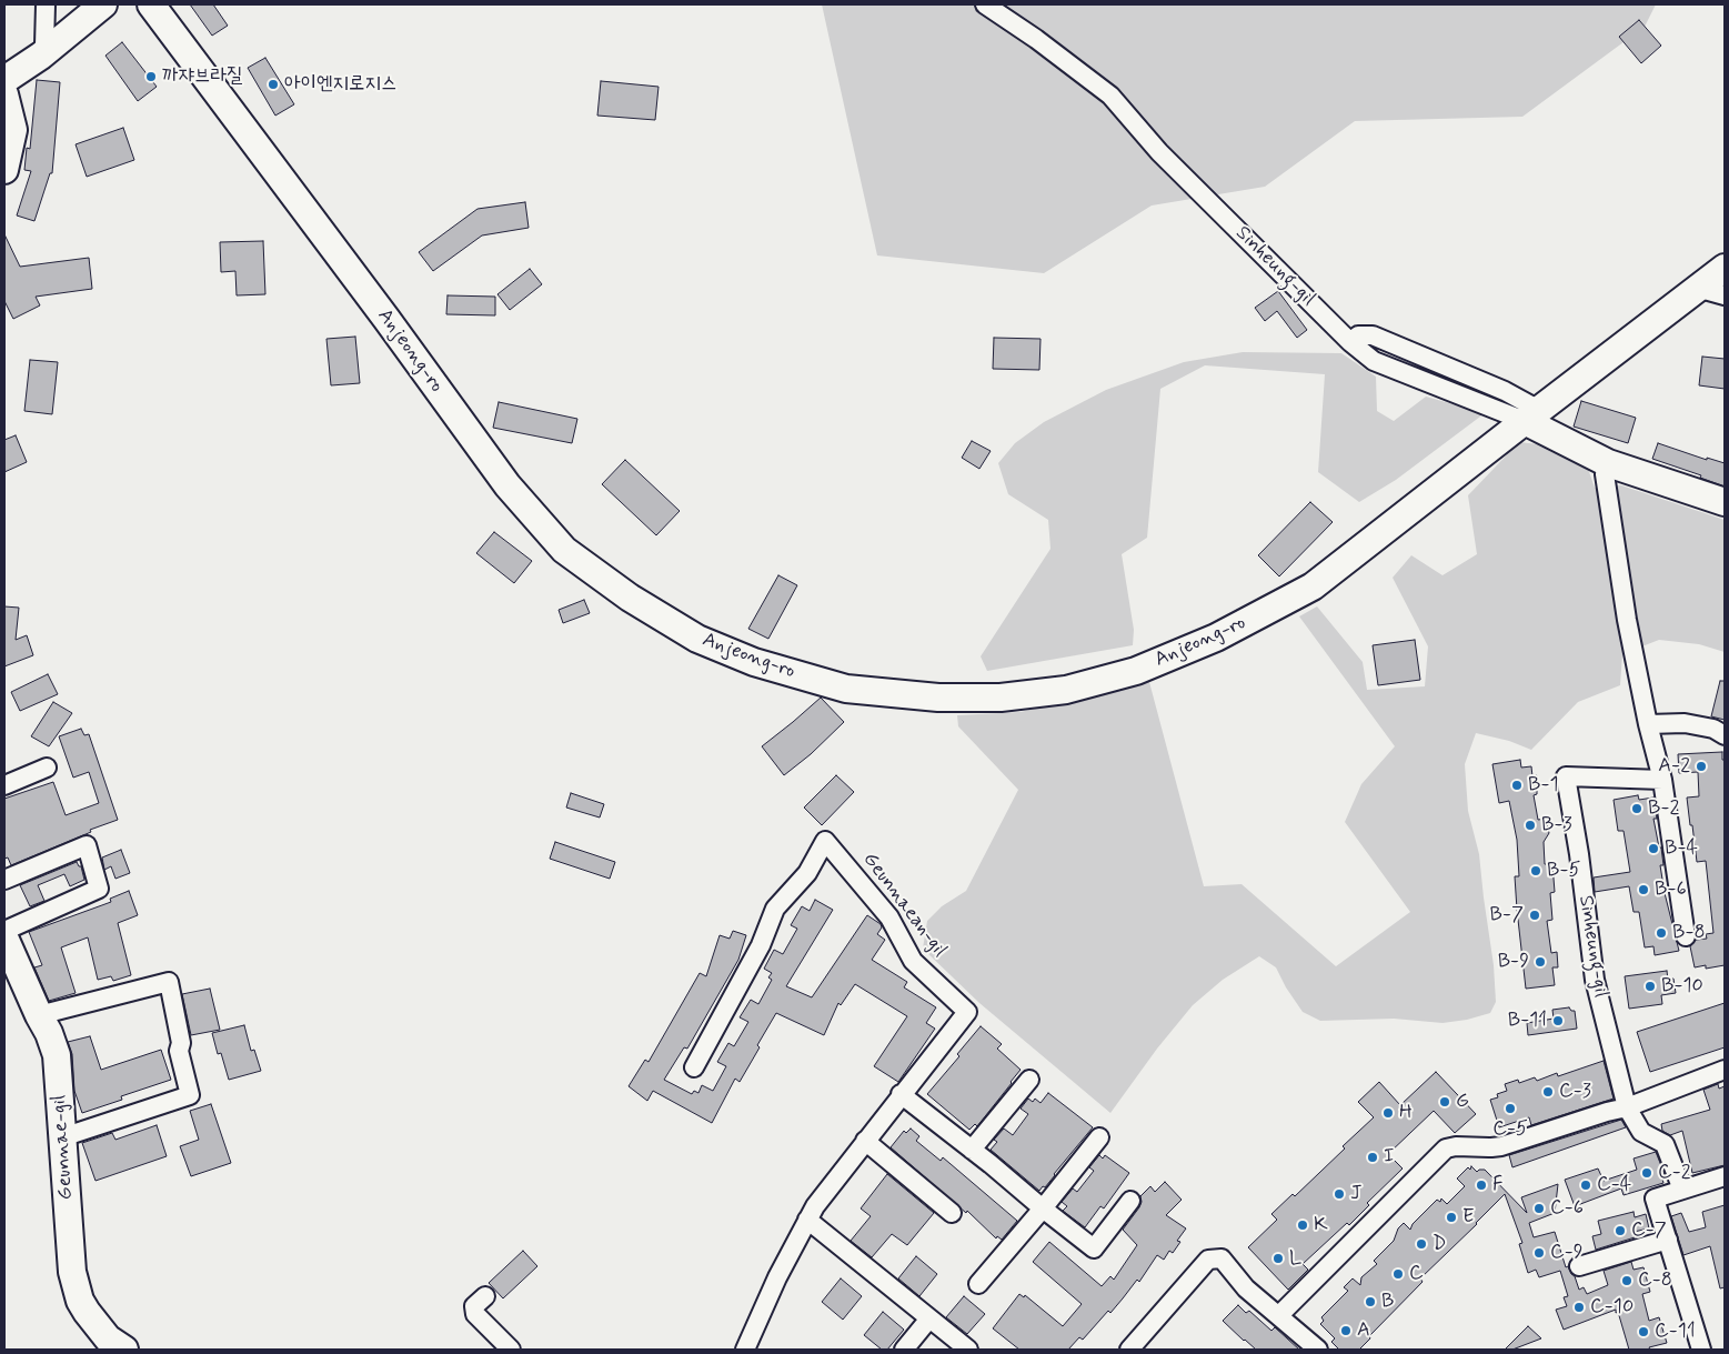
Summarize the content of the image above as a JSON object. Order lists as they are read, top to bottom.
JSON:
{
  "streets": {
    "street": [
      "Sinheung-gil",
      "Anjeong-ro",
      "Geunnaean-gil",
      "Geunnae-gil"
    ]
  },
  "crossings": [
    ["Sinheung-gil", "Anjeong-ro"]
  ],
  "places": [
    "까쟈브라질",
    "아이엔지로지스",
    "A-2",
    "B-1",
    "B-2",
    "B-3",
    "B-4",
    "B-5",
    "B-6",
    "B-7",
    "B-8",
    "B-9",
    "B-10",
    "B-11",
    "C-3",
    "G",
    "C-5",
    "H",
    "I",
    "C-2",
    "F",
    "C-4",
    "J",
    "C-6",
    "E",
    "K",
    "C-7",
    "D",
    "C-9",
    "L",
    "C",
    "C-8",
    "B",
    "C-10",
    "A",
    "C-11"
  ]
}
